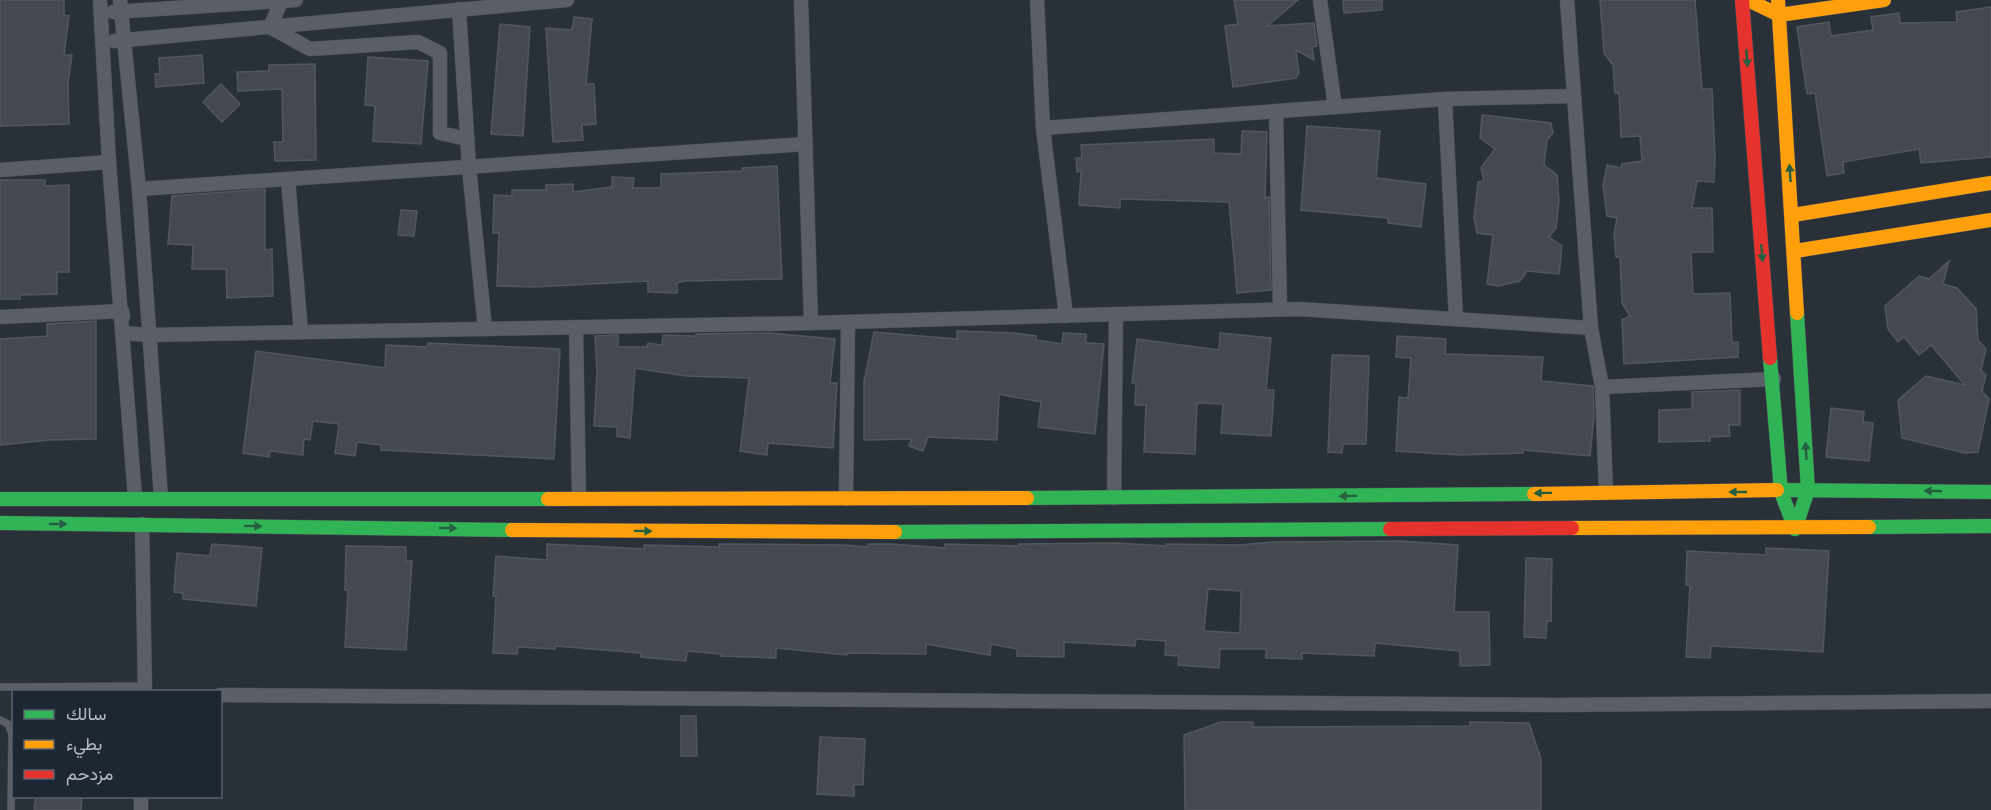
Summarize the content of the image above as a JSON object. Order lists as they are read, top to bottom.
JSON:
{
  "legend": ["سالك", "بطيء", "مزدحم"]
}
